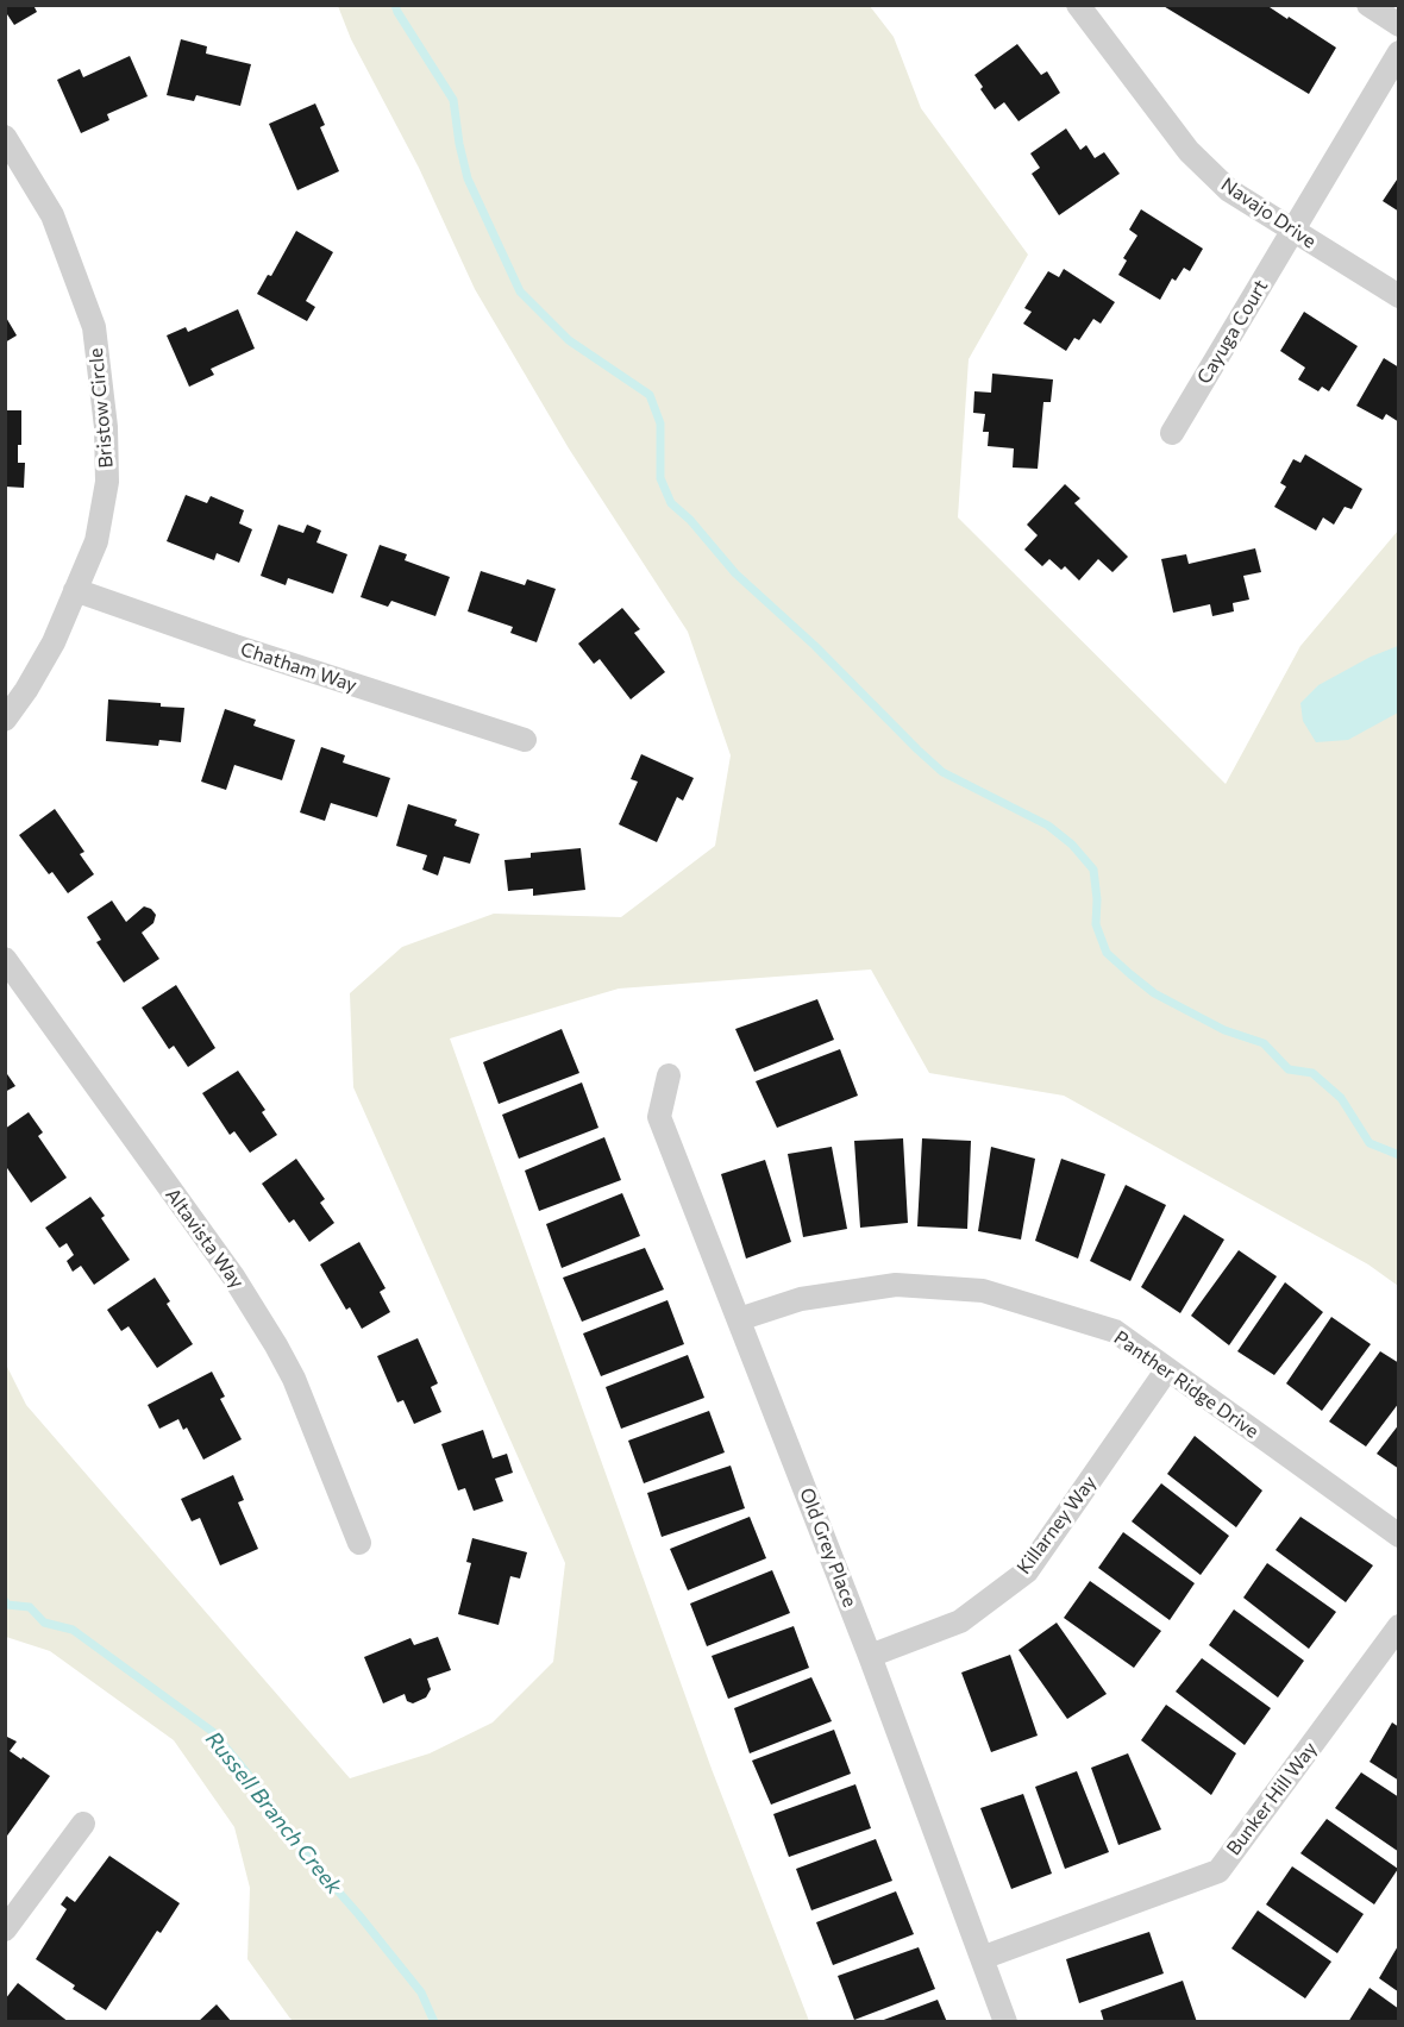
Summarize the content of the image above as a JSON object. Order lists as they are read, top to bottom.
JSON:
{
  "streets": {
    "street": [
      "Navajo Drive",
      "Cayuga Court",
      "Bristow Circle",
      "Chatham Way",
      "Altavista Way",
      "Panther Ridge Drive",
      "Killarney Way",
      "Old Grey Place",
      "Bunker Hill Way"
    ]
  },
  "crossings": [
    ["Navajo Drive", "Cayuga Court"],
    ["Bristow Circle", "Chatham Way"],
    ["Panther Ridge Drive", "Killarney Way"],
    ["Panther Ridge Drive", "Old Grey Place"],
    ["Killarney Way", "Old Grey Place"],
    ["Old Grey Place", "Bunker Hill Way"]
  ],
  "water": ["Russell Branch Creek"]
}
